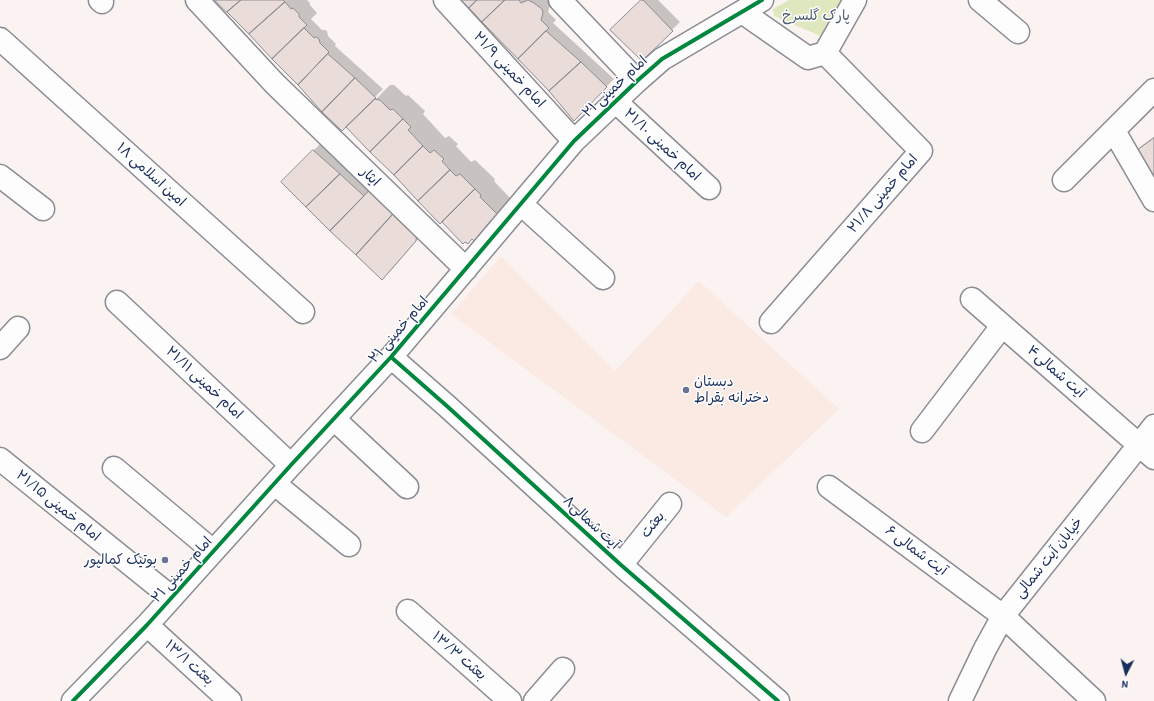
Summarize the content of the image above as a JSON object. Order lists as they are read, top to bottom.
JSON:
{
  "streets": {
    "street": [
      "امام خمینی ۲۱/۹",
      "امام خمینی ۲۱",
      "امام خمینی ۲۱/۱۰",
      "امین اسلامی ۱۸",
      "ایثار",
      "امام خمینی ۲۱/۸",
      "آیت شمالی۴",
      "امام خمینی ۲۱/۱۱",
      "امام خمینی ۲۱/۱۵",
      "آیت شمالی۸",
      "بعثت",
      "آیت شمالی ۶",
      "خیابان آیت شمالی",
      "بعثت ۱۳/۳",
      "بعثت ۱۳/۱"
    ]
  },
  "crossings": [
    ["امام خمینی ۲۱/۹", "امام خمینی ۲۱"],
    ["امام خمینی ۲۱", "امام خمینی ۲۱/۱۰"],
    ["امام خمینی ۲۱", "ایثار"],
    ["امام خمینی ۲۱", "امام خمینی ۲۱/۱۱"],
    ["امام خمینی ۲۱", "امام خمینی ۲۱/۱۵"],
    ["امام خمینی ۲۱", "آیت شمالی۸"],
    ["امام خمینی ۲۱", "بعثت ۱۳/۱"],
    ["آیت شمالی۴", "خیابان آیت شمالی"],
    ["آیت شمالی۸", "بعثت"],
    ["آیت شمالی ۶", "خیابان آیت شمالی"]
  ],
  "parks": ["پارک گلسرخ"],
  "places": ["دبستان دخترانه بقراط", "بوتیک کمالپور"],
  "north": "bottom"
}
